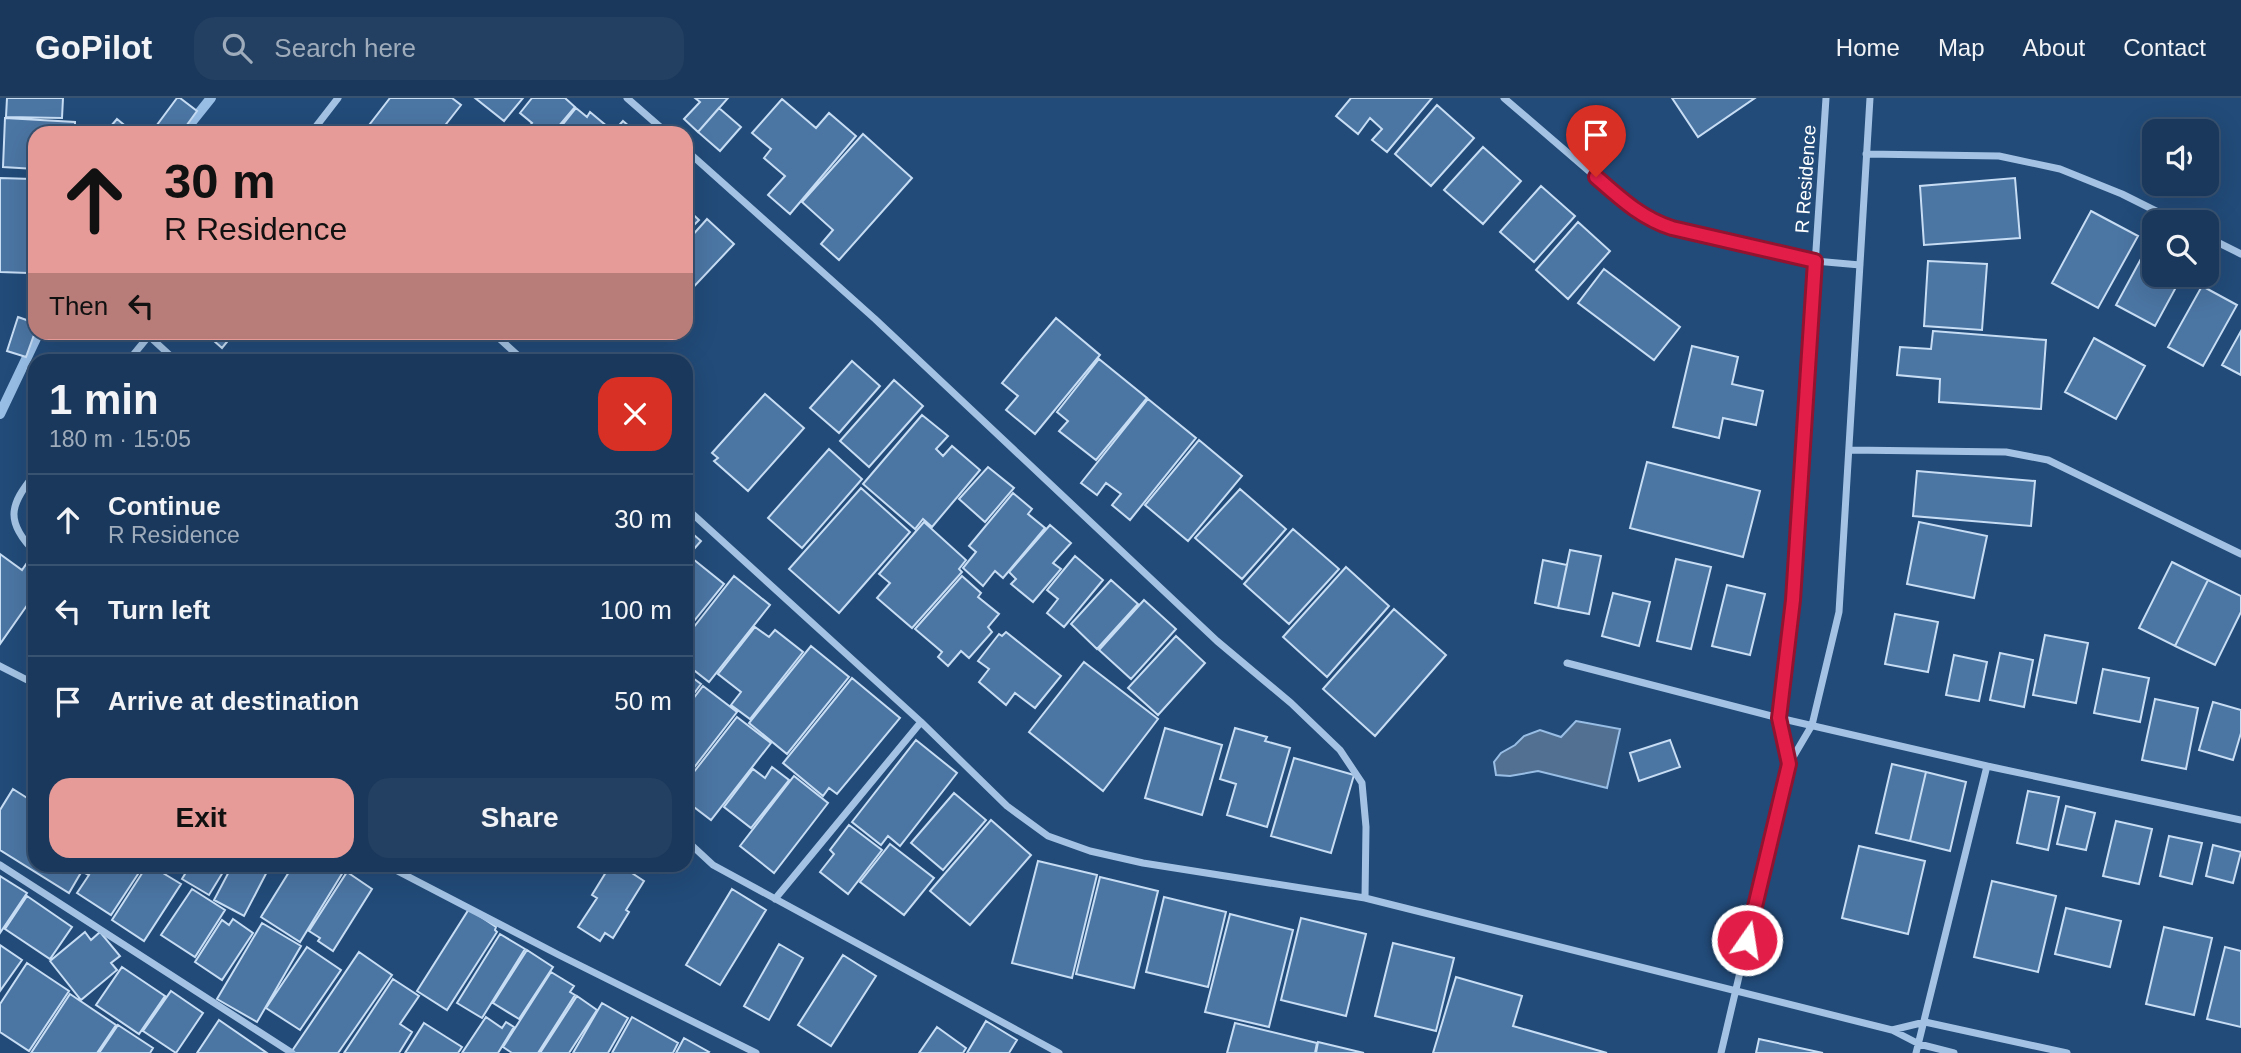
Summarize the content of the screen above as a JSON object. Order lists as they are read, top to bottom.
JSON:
{
  "streets": {
    "street": ["R Residence"]
  },
  "page": {
    "header": "GoPilot",
    "search": "Search here",
    "nav": [
      "Home",
      "Map",
      "About",
      "Contact"
    ],
    "turn": ["30 m", "R Residence"],
    "then": "Then",
    "heading": ["1 min", "180 m · 15:05"],
    "list": [
      {
        "name": "Continue",
        "note": "R Residence",
        "value": "30 m"
      },
      {
        "name": "Turn left",
        "value": "100 m"
      },
      {
        "name": "Arrive at destination",
        "value": "50 m"
      }
    ],
    "buttons": ["Exit", "Share"]
  }
}
